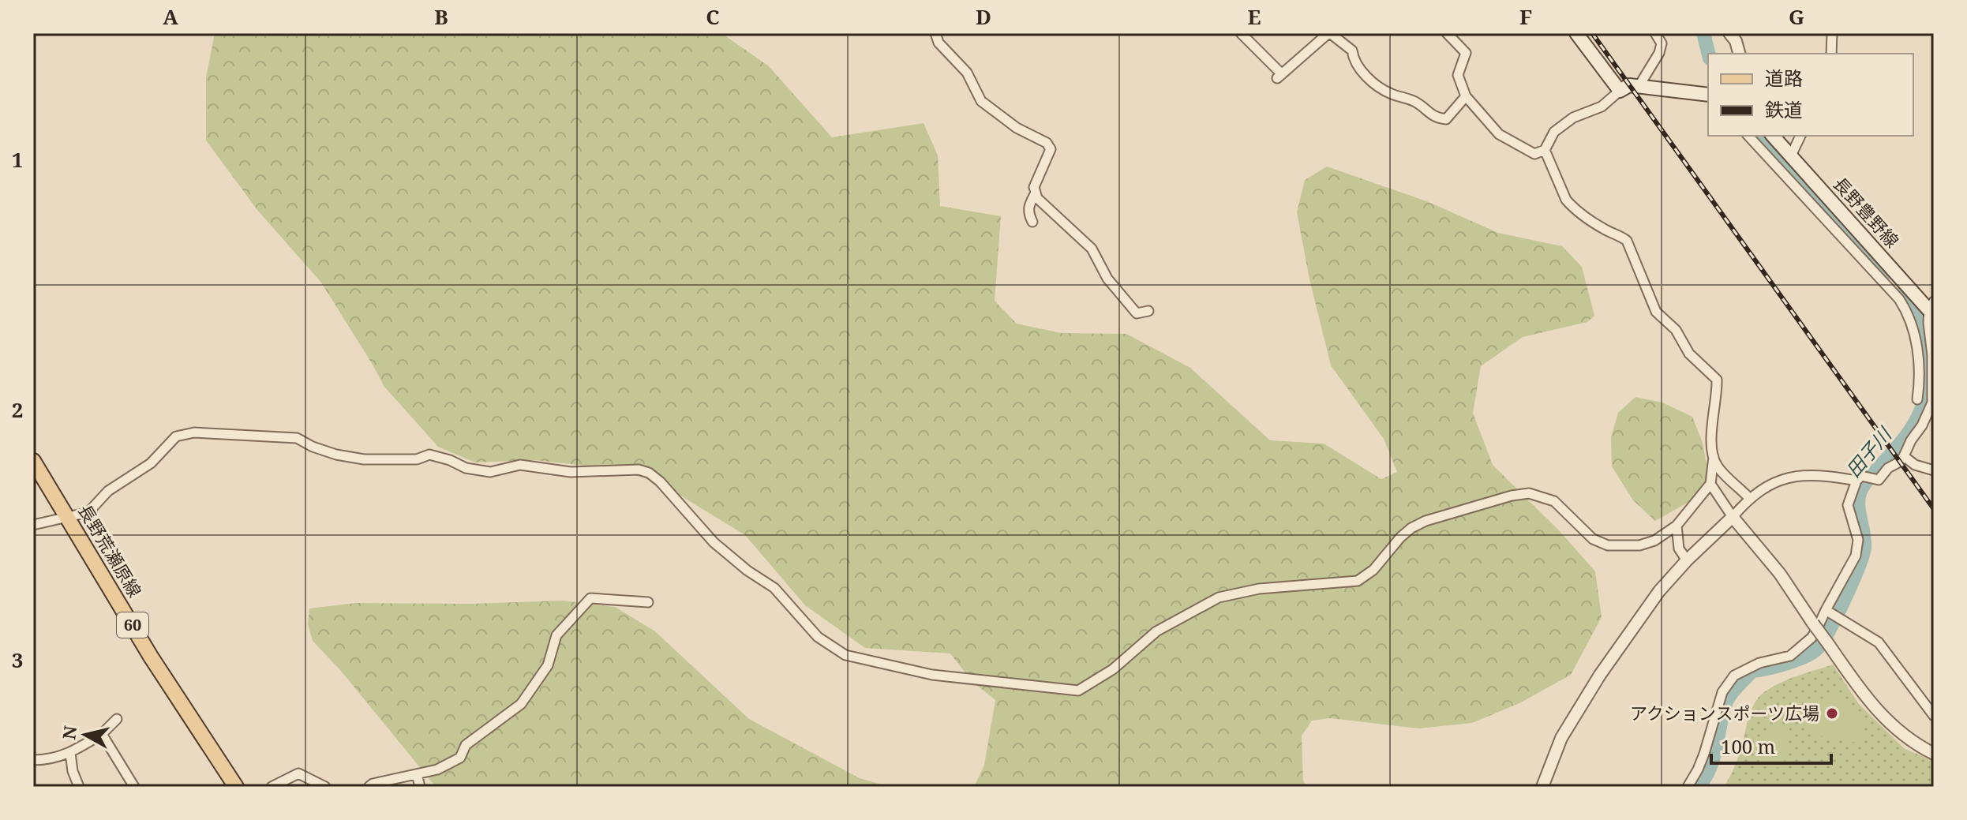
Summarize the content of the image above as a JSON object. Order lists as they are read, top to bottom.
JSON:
{
  "streets": {
    "main road": ["長野豊野線", "長野荒瀬原線", "60"]
  },
  "water": ["田子川"],
  "places": ["アクションスポーツ広場"],
  "legend": ["道路", "鉄道"],
  "scale_bar": "100 m",
  "north": "left",
  "grid": {
    "columns": [
      "A",
      "B",
      "C",
      "D",
      "E",
      "F",
      "G"
    ],
    "rows": ["1", "2", "3"]
  }
}
